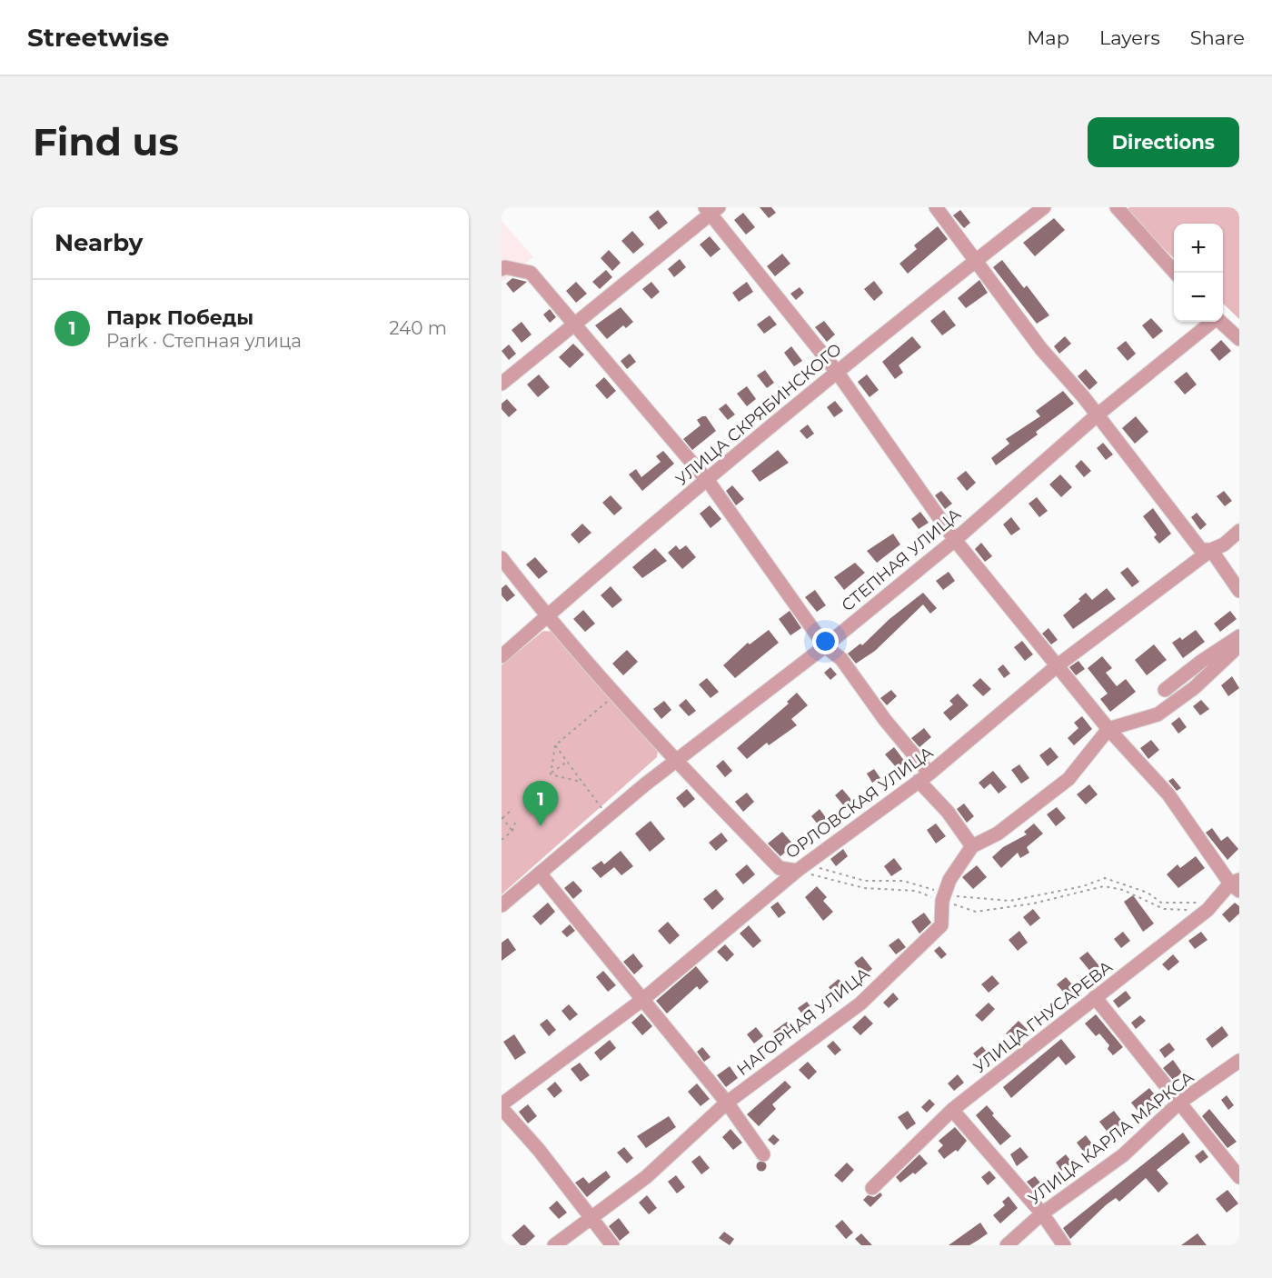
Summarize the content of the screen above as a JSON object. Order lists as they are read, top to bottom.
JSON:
{
  "streets": {
    "street": [
      "УЛИЦА СКРЯБИНСКОГО",
      "СТЕПНАЯ УЛИЦА",
      "ОРЛОВСКАЯ УЛИЦА",
      "УЛИЦА ГНУСАРЕВА",
      "НАГОРНАЯ УЛИЦА",
      "УЛИЦА КАРЛА МАРКСА"
    ]
  },
  "page": {
    "header": "Streetwise",
    "nav": ["Map", "Layers", "Share"],
    "buttons": "Directions",
    "title": "Find us",
    "heading": "Nearby",
    "map_buttons": ["+", "−"],
    "list": [
      {
        "mark": "1",
        "name": "Парк Победы",
        "note": "Park · Степная улица",
        "value": "240 m"
      }
    ],
    "pins": "1"
  }
}
